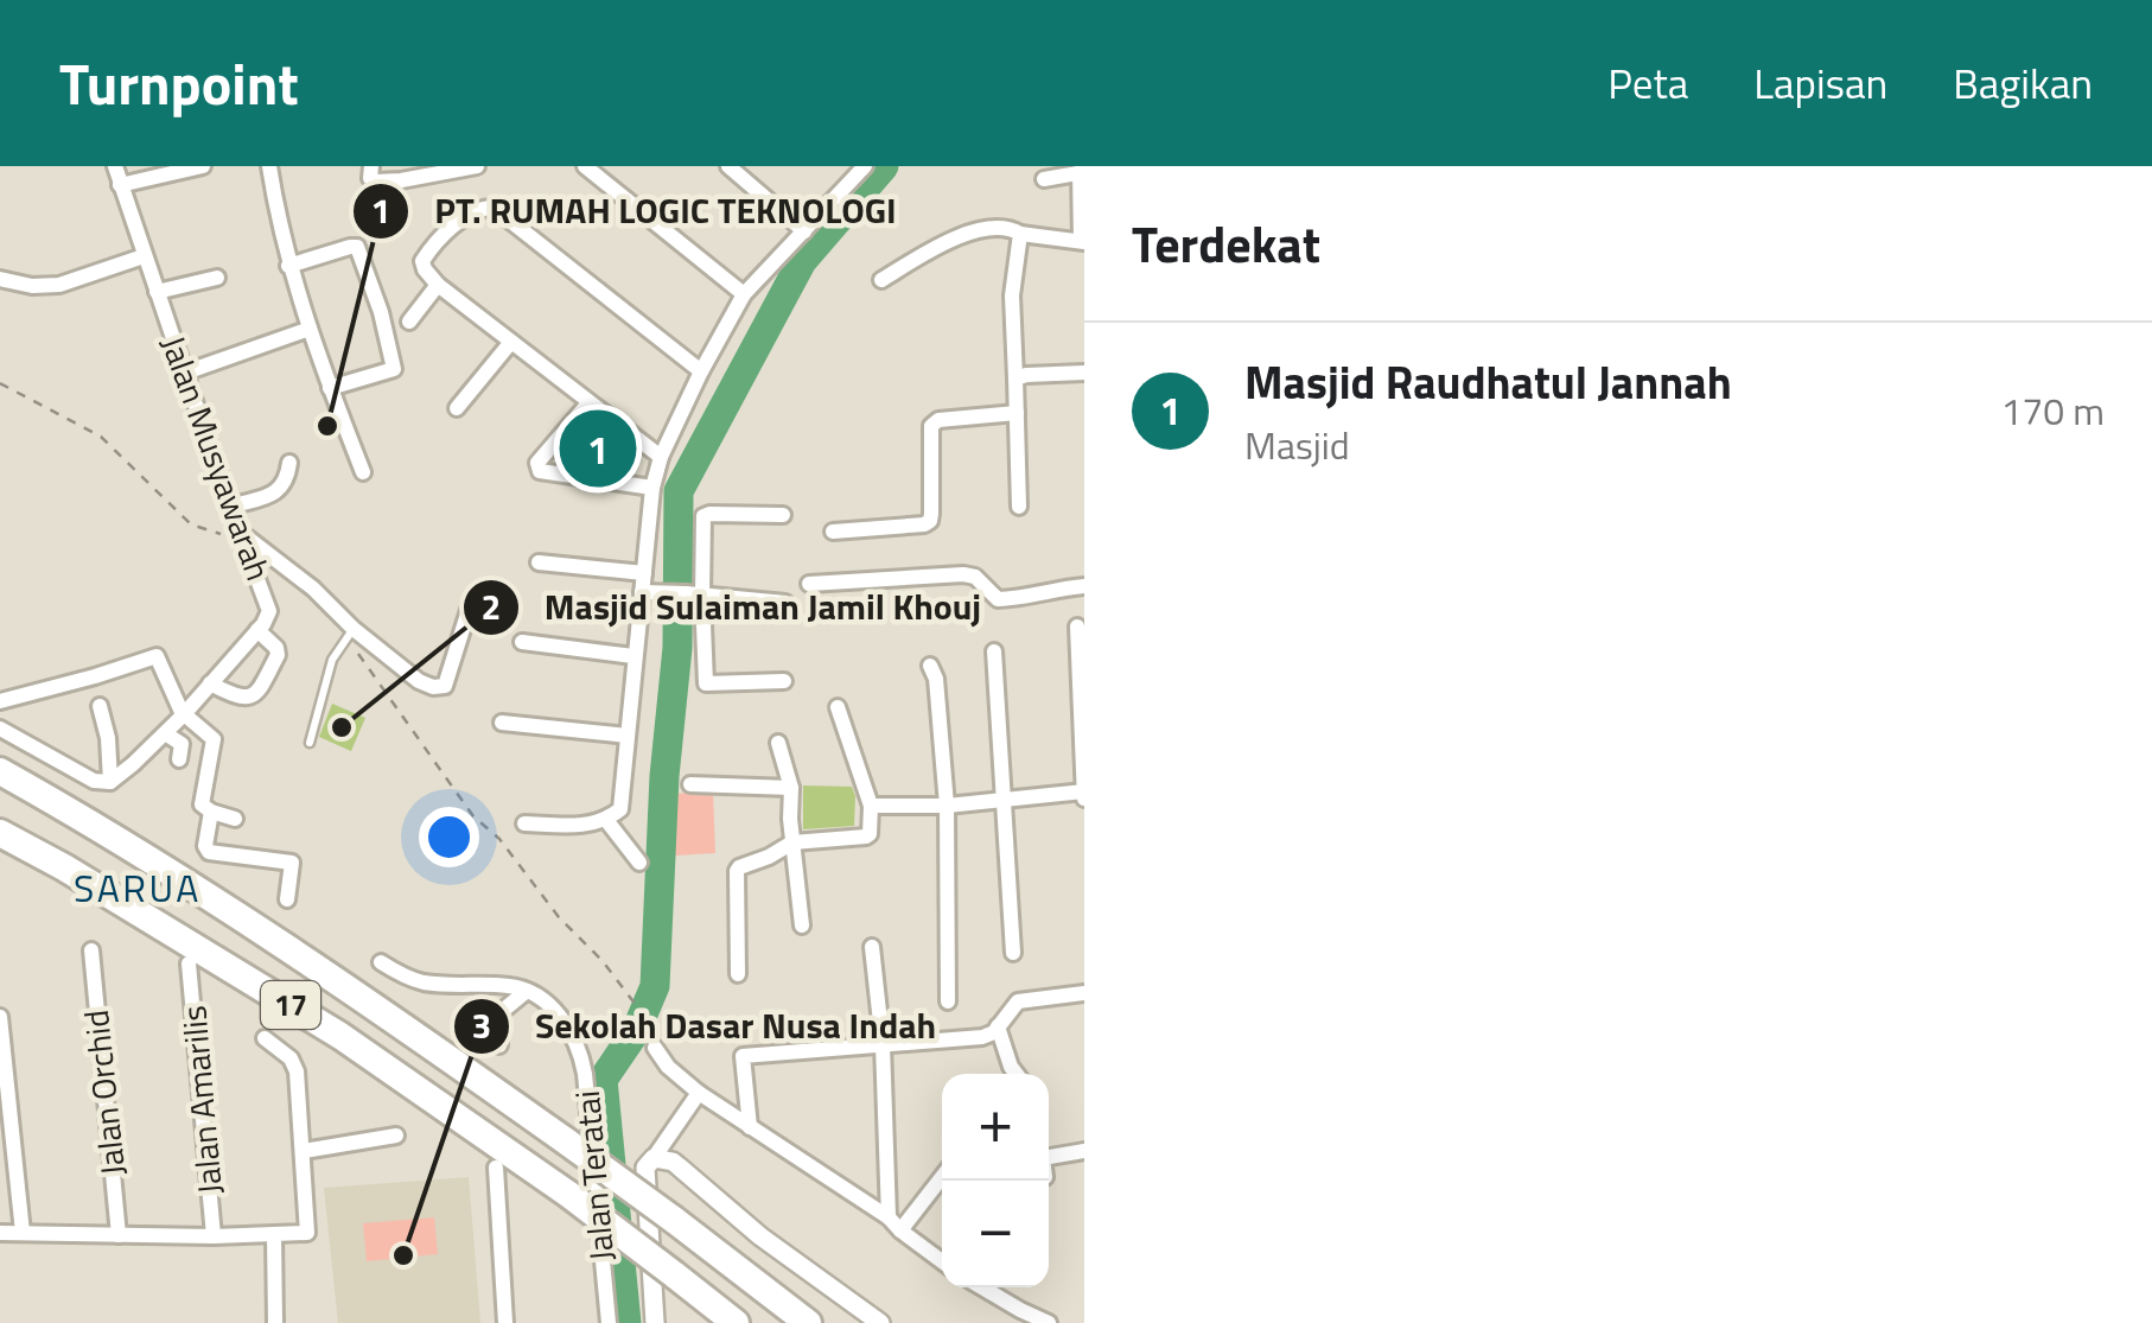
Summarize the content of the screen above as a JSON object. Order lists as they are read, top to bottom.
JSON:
{
  "streets": {
    "highway": ["17"],
    "street": [
      "Jalan Musyawarah",
      "Jalan Orchid",
      "Jalan Amarilis",
      "Jalan Teratai"
    ]
  },
  "districts": ["SARUA"],
  "places": ["PT. RUMAH LOGIC TEKNOLOGI", "Masjid Sulaiman Jamil Khouj", "Sekolah Dasar Nusa Indah"],
  "page": {
    "header": "Turnpoint",
    "nav": ["Peta", "Lapisan", "Bagikan"],
    "heading": "Terdekat",
    "list": [
      {
        "mark": "1",
        "name": "Masjid Raudhatul Jannah",
        "note": "Masjid",
        "value": "170 m"
      }
    ],
    "pins": "1",
    "map_buttons": ["+", "−"]
  }
}
